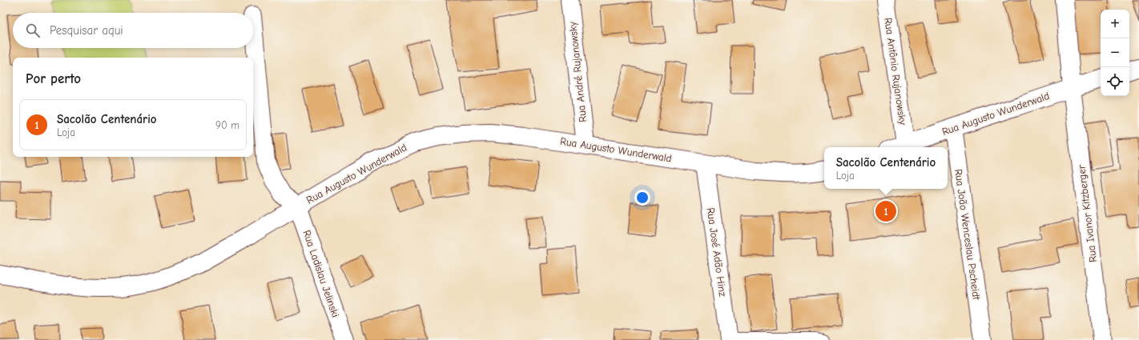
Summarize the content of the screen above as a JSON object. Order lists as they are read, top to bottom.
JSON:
{
  "streets": {
    "street": [
      "Rua Antônio Rujanowsky",
      "Rua André Rujanowsky",
      "Rua Augusto Wunderwald",
      "Rua Ivanor Kitzberger",
      "Rua João Wenceslau Pscheidt",
      "Rua José Adão Hinz",
      "Rua Ladislau Jelinski"
    ]
  },
  "crossings": [
    ["Rua Antônio Rujanowsky", "Rua Augusto Wunderwald"],
    ["Rua André Rujanowsky", "Rua Augusto Wunderwald"],
    ["Rua Augusto Wunderwald", "Rua Ivanor Kitzberger"],
    ["Rua Augusto Wunderwald", "Rua João Wenceslau Pscheidt"],
    ["Rua Augusto Wunderwald", "Rua José Adão Hinz"],
    ["Rua Augusto Wunderwald", "Rua Ladislau Jelinski"]
  ],
  "page": {
    "map_buttons": ["+", "−"],
    "search": "Pesquisar aqui",
    "heading": "Por perto",
    "list": [
      {
        "mark": "1",
        "name": "Sacolão Centenário",
        "note": "Loja",
        "value": "90 m"
      }
    ],
    "popup": ["Sacolão Centenário", "Loja"],
    "pins": "1"
  }
}
